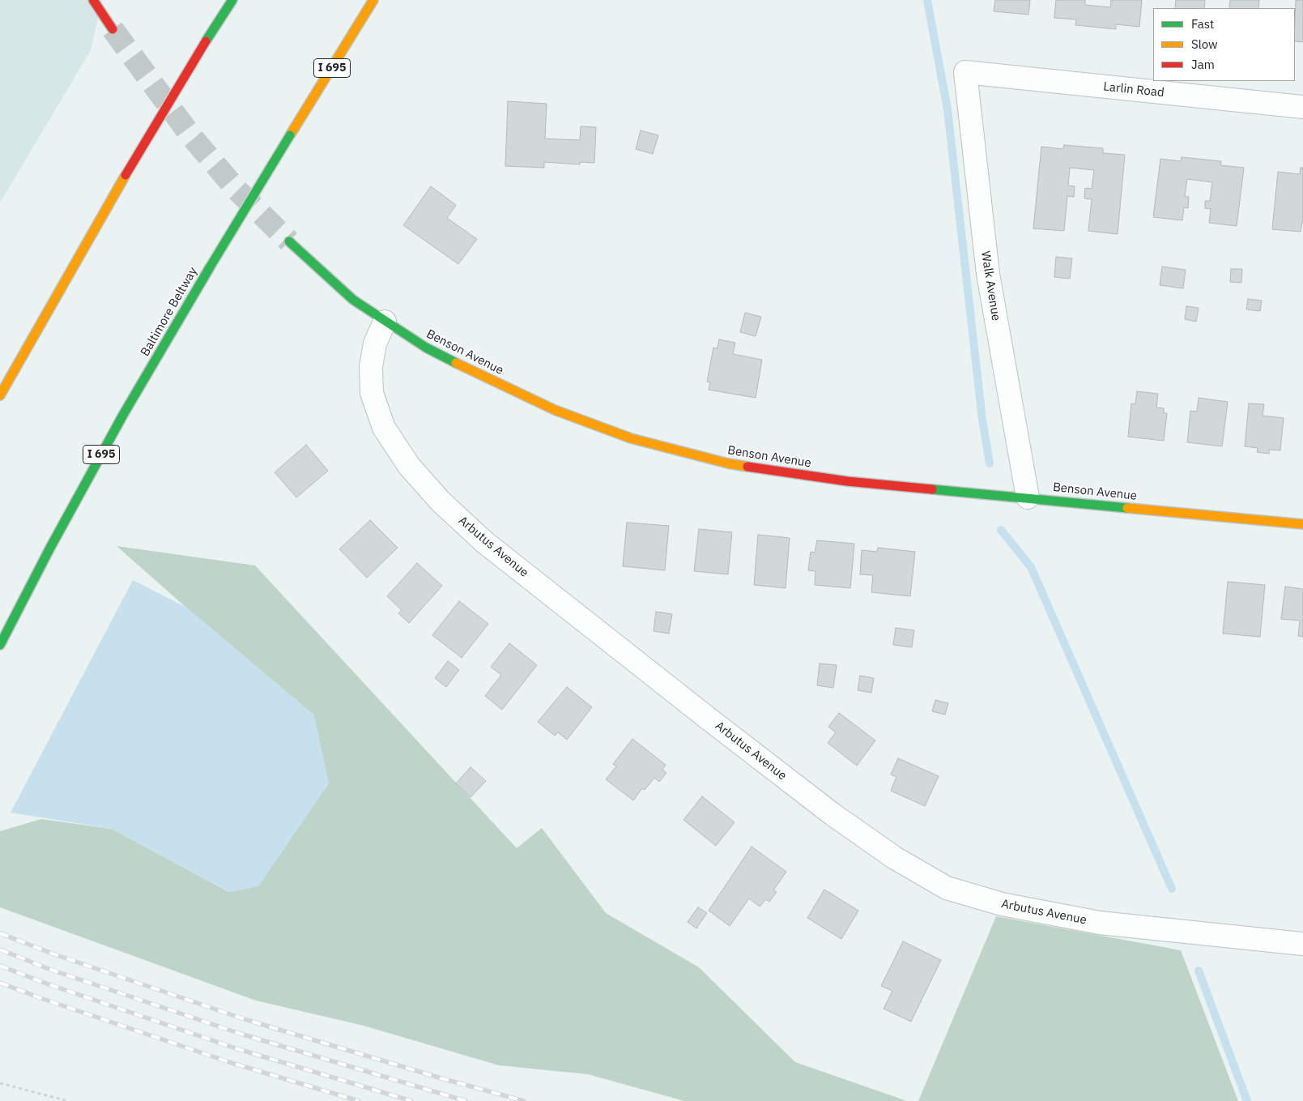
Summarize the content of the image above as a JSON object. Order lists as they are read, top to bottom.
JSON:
{
  "streets": {
    "main road": ["I 695", "Baltimore Beltway", "Benson Avenue"],
    "street": ["Larlin Road", "Walk Avenue", "Arbutus Avenue"]
  },
  "crossings": [
    ["Larlin Road", "Walk Avenue"],
    ["Walk Avenue", "Benson Avenue"],
    ["Benson Avenue", "Arbutus Avenue"]
  ],
  "legend": ["Fast", "Slow", "Jam"]
}
